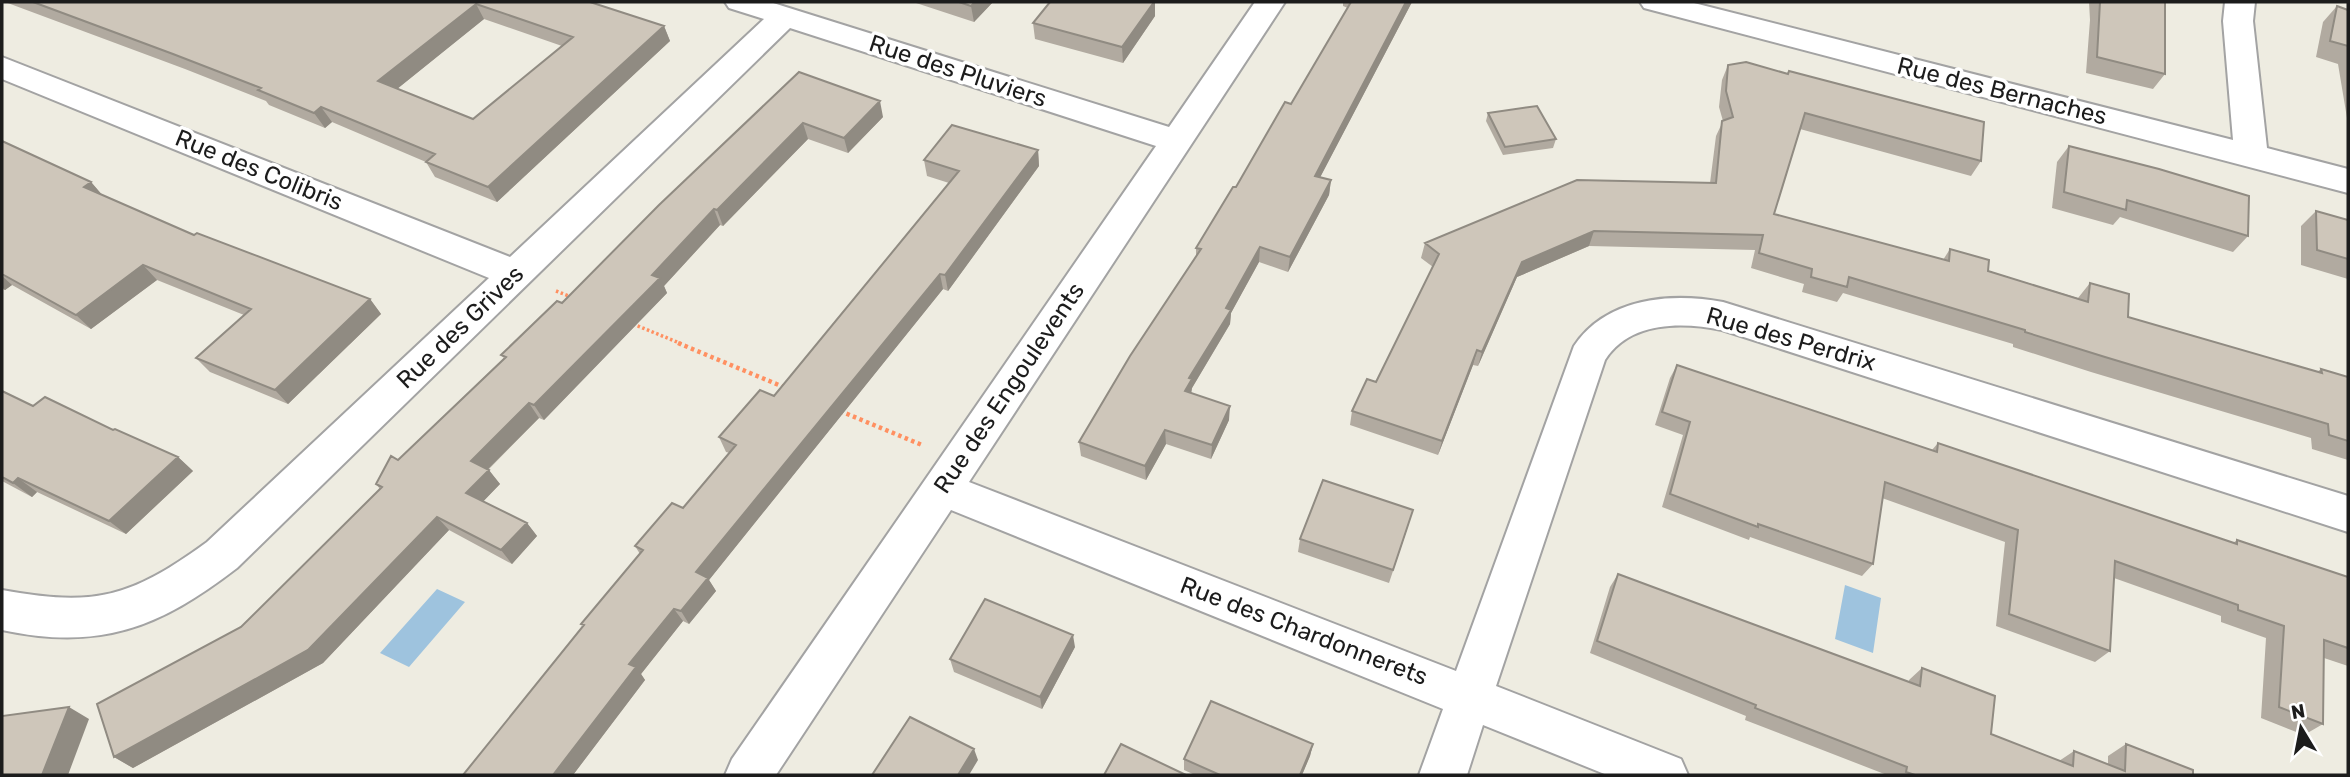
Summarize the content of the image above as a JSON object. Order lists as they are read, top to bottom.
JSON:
{
  "streets": {
    "street": [
      "Rue des Pluviers",
      "Rue des Bernaches",
      "Rue des Colibris",
      "Rue des Grives",
      "Rue des Perdrix",
      "Rue des Engoulevents",
      "Rue des Chardonnerets"
    ]
  },
  "crossings": [
    ["Rue des Pluviers", "Rue des Grives"],
    ["Rue des Pluviers", "Rue des Engoulevents"],
    ["Rue des Colibris", "Rue des Grives"],
    ["Rue des Perdrix", "Rue des Chardonnerets"],
    ["Rue des Engoulevents", "Rue des Chardonnerets"]
  ],
  "north": "top"
}
